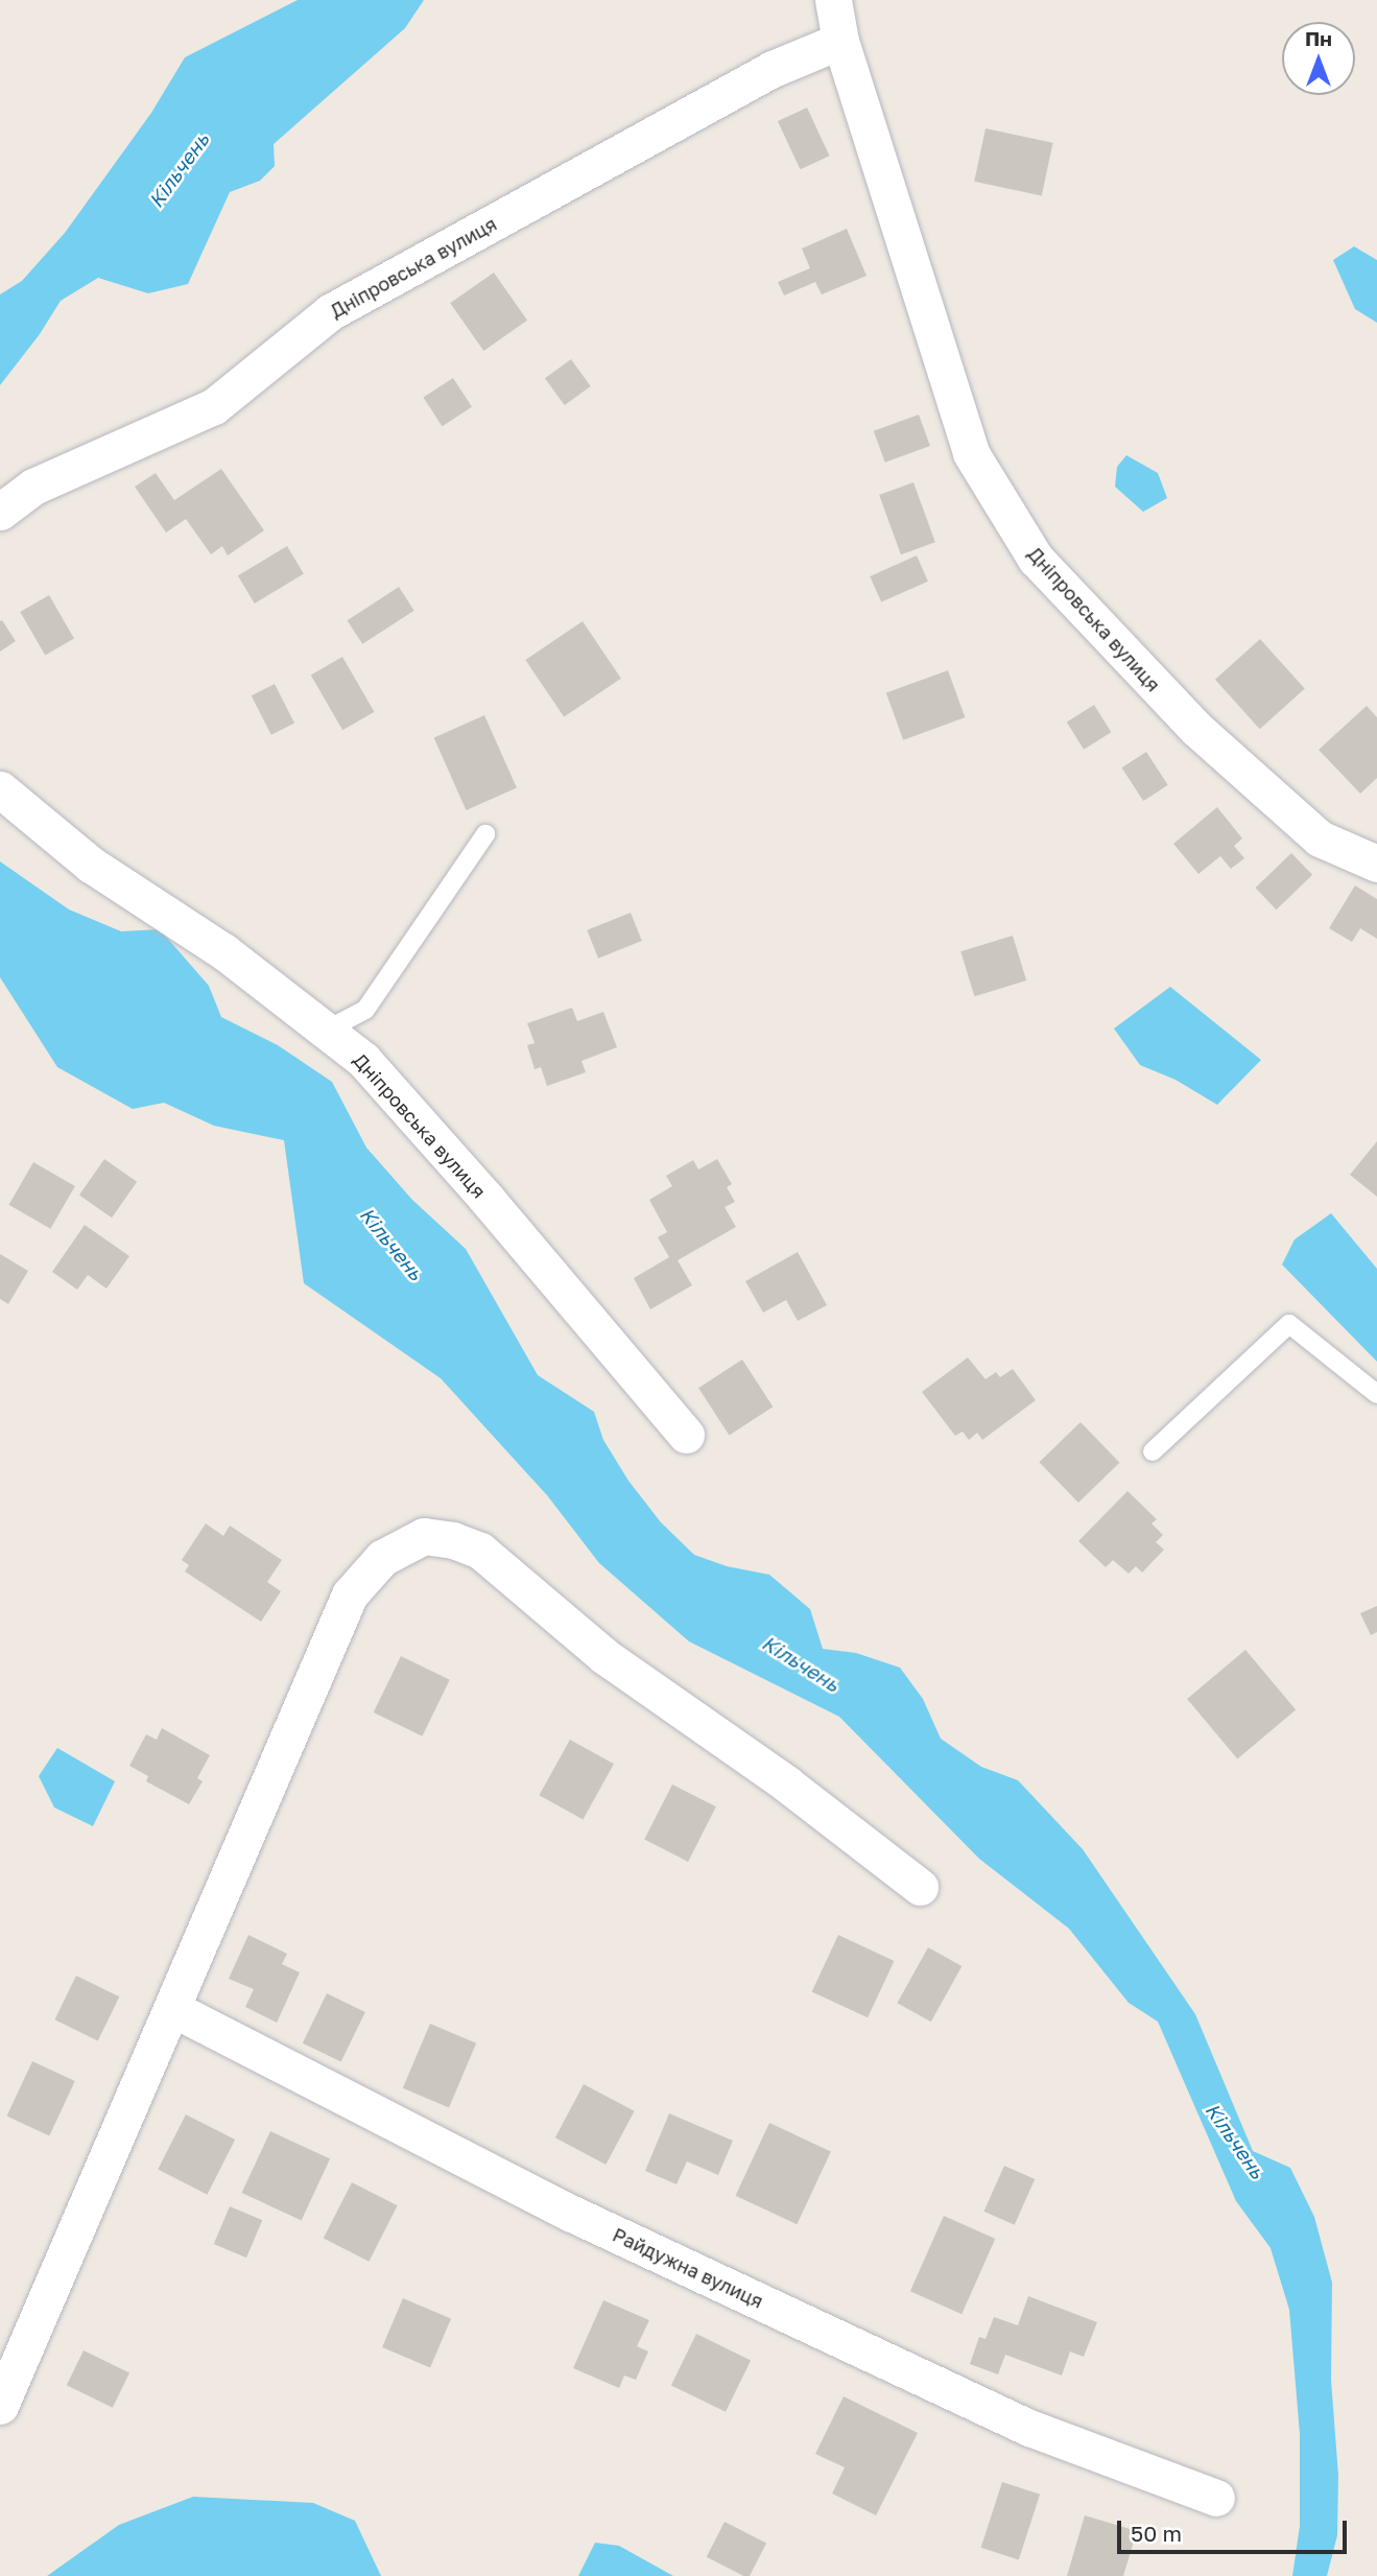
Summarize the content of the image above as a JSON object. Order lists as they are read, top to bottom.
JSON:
{
  "streets": {
    "street": ["Дніпровська вулиця", "Райдужна вулиця"]
  },
  "water": ["Кільчень"],
  "scale_bar": "50 m",
  "north": "top"
}
